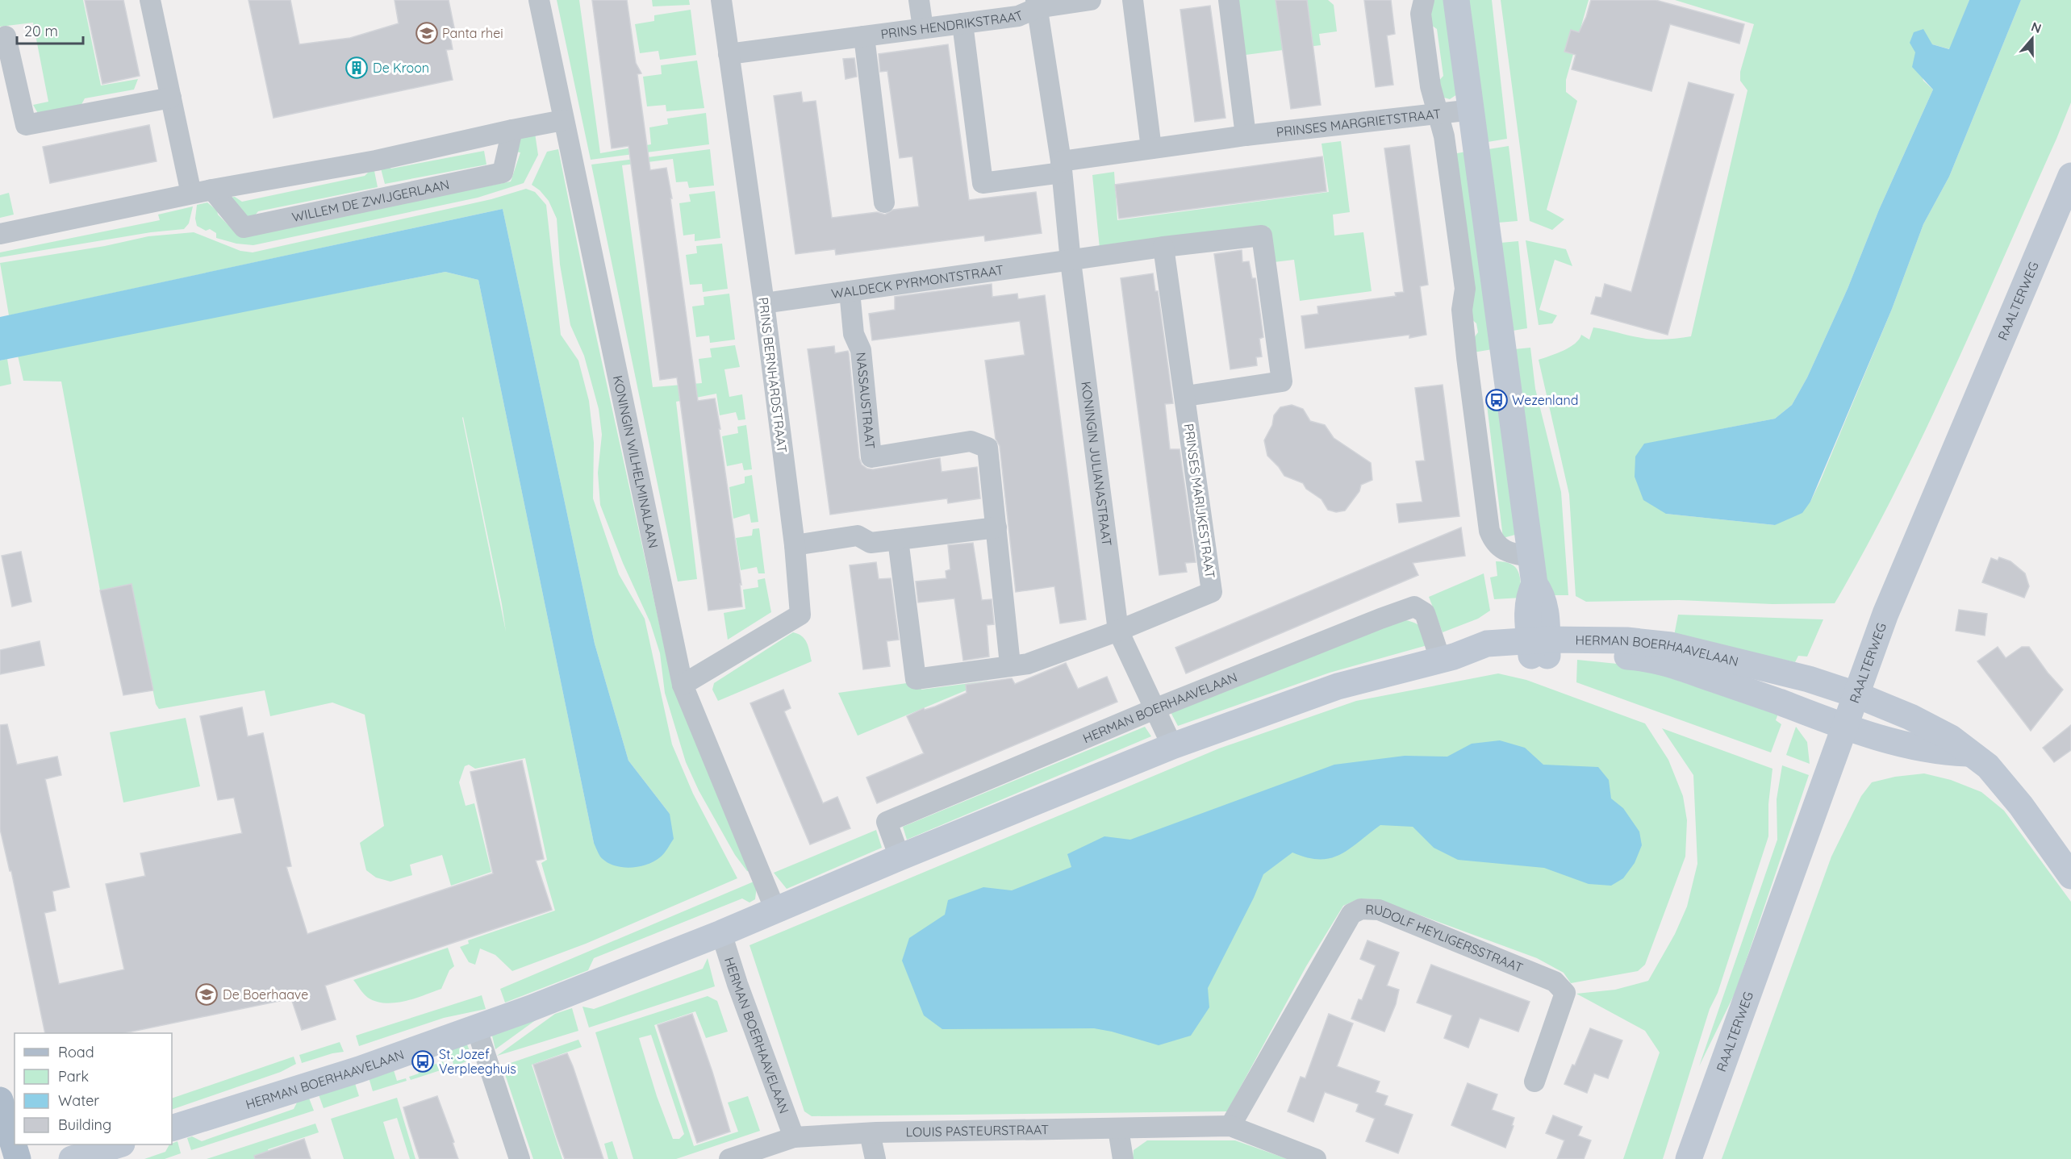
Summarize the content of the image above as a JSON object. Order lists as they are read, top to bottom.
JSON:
{
  "streets": {
    "street": [
      "PRINS HENDRIKSTRAAT",
      "PRINSES MARGRIETSTRAAT",
      "WILLEM DE ZWIJGERLAAN",
      "WALDECK PYRMONTSTRAAT",
      "RAALTERWEG",
      "PRINS BERNHARDSTRAAT",
      "NASSAUSTRAAT",
      "KONINGIN WILHELMINALAAN",
      "KONINGIN JULIANASTRAAT",
      "PRINSES MARIJKESTRAAT",
      "HERMAN BOERHAAVELAAN",
      "RUDOLF HEYLIGERSSTRAAT",
      "LOUIS PASTEURSTRAAT"
    ]
  },
  "crossings": [
    ["PRINS HENDRIKSTRAAT", "PRINS BERNHARDSTRAAT"],
    ["PRINS HENDRIKSTRAAT", "KONINGIN JULIANASTRAAT"],
    ["PRINSES MARGRIETSTRAAT", "KONINGIN JULIANASTRAAT"],
    ["WALDECK PYRMONTSTRAAT", "PRINS BERNHARDSTRAAT"],
    ["WALDECK PYRMONTSTRAAT", "NASSAUSTRAAT"],
    ["WALDECK PYRMONTSTRAAT", "KONINGIN JULIANASTRAAT"],
    ["RAALTERWEG", "HERMAN BOERHAAVELAAN"],
    ["PRINS BERNHARDSTRAAT", "KONINGIN WILHELMINALAAN"],
    ["KONINGIN WILHELMINALAAN", "HERMAN BOERHAAVELAAN"],
    ["KONINGIN JULIANASTRAAT", "PRINSES MARIJKESTRAAT"],
    ["KONINGIN JULIANASTRAAT", "HERMAN BOERHAAVELAAN"],
    ["HERMAN BOERHAAVELAAN", "LOUIS PASTEURSTRAAT"],
    ["RUDOLF HEYLIGERSSTRAAT", "LOUIS PASTEURSTRAAT"]
  ],
  "places": {
    "school or university": ["Panta rhei", "De Boerhaave"],
    "building": ["De Kroon"],
    "bus stop": ["Wezenland", "St. Jozef Verpleeghuis"]
  },
  "legend": [
    "Road",
    "Park",
    "Water",
    "Building"
  ],
  "scale_bar": "20 m",
  "north": "top"
}
